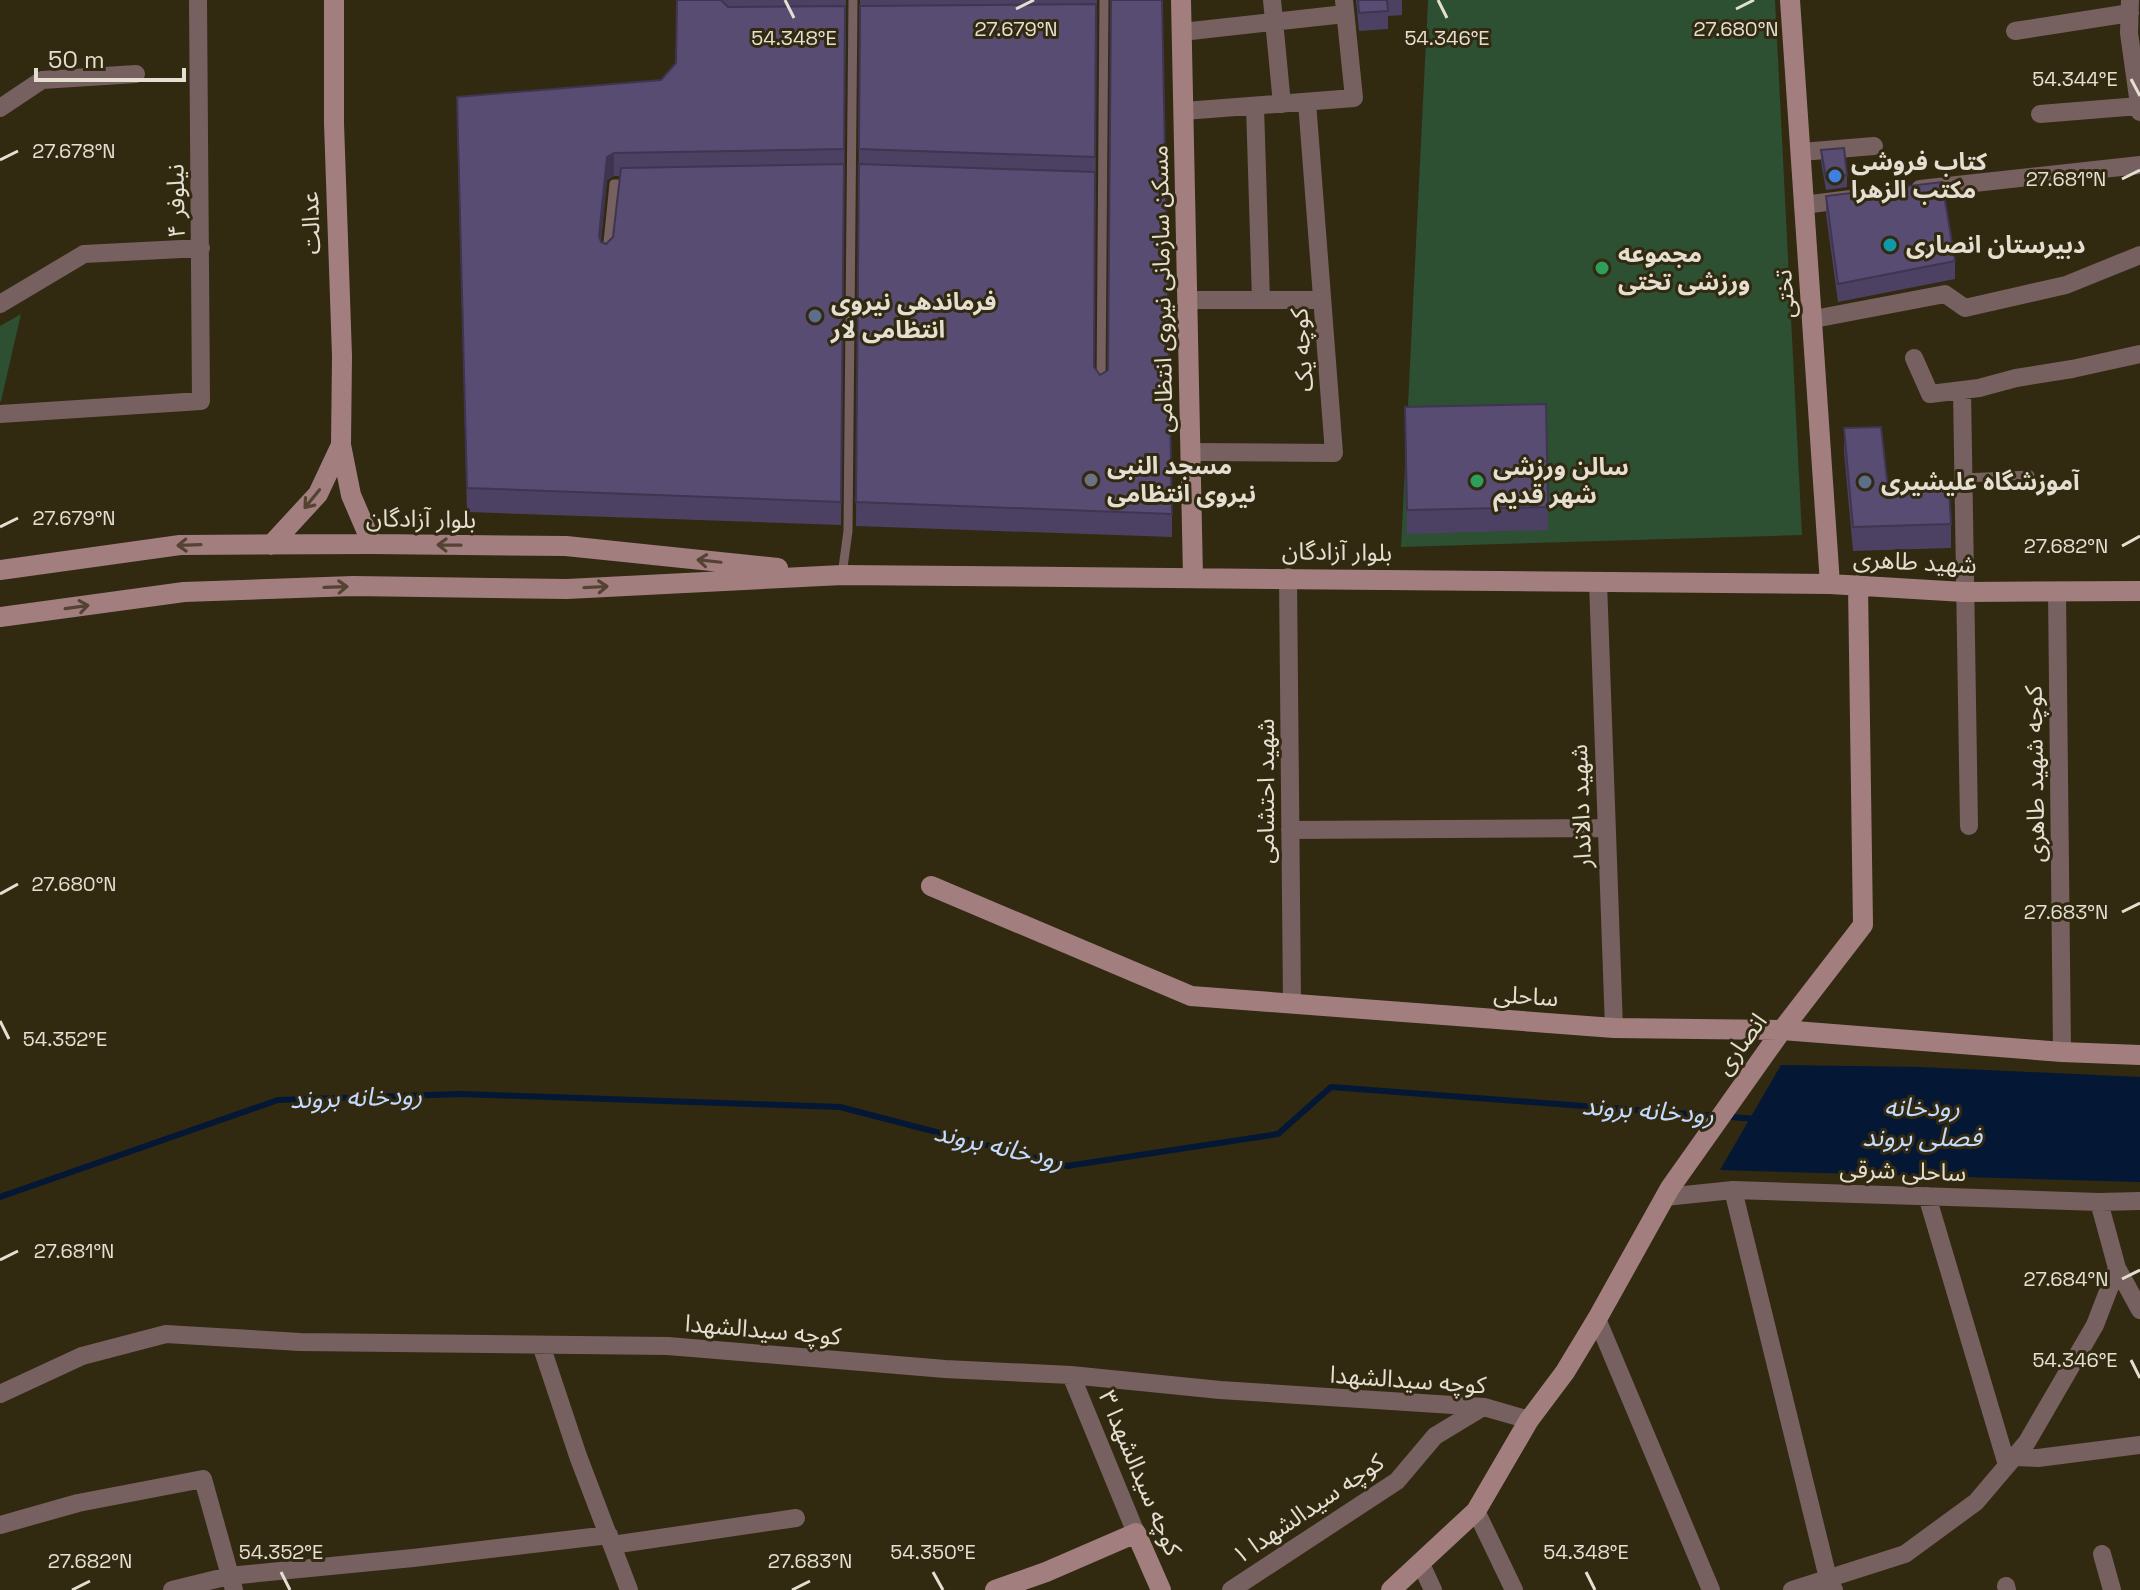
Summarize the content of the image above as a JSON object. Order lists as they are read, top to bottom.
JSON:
{
  "streets": {
    "main road": [
      "عدالت",
      "مسکن سازمانی نیروی انتظامی",
      "تختی",
      "بلوار آزادگان",
      "شهید طاهری",
      "ساحلی",
      "انصاری",
      "کوچه سیدالشهدا ۳"
    ],
    "street": [
      "نیلوفر ۴",
      "کوچه یک",
      "کوچه شهید طاهری",
      "شهید احتشامی",
      "شهید دالاندار",
      "ساحلی شرقی",
      "کوچه سیدالشهدا",
      "کوچه سیدالشهدا ۱"
    ]
  },
  "crossings": [
    ["مسکن سازمانی نیروی انتظامی", "کوچه یک"],
    ["مسکن سازمانی نیروی انتظامی", "بلوار آزادگان"],
    ["تختی", "بلوار آزادگان"],
    ["تختی", "شهید طاهری"],
    ["بلوار آزادگان", "شهید طاهری"],
    ["بلوار آزادگان", "شهید احتشامی"],
    ["بلوار آزادگان", "شهید دالاندار"],
    ["شهید طاهری", "کوچه شهید طاهری"],
    ["شهید طاهری", "انصاری"],
    ["کوچه شهید طاهری", "ساحلی"],
    ["شهید احتشامی", "ساحلی"],
    ["شهید دالاندار", "ساحلی"],
    ["ساحلی", "انصاری"],
    ["انصاری", "ساحلی شرقی"],
    ["انصاری", "کوچه سیدالشهدا"],
    ["کوچه سیدالشهدا", "کوچه سیدالشهدا ۳"],
    ["کوچه سیدالشهدا", "کوچه سیدالشهدا ۱"]
  ],
  "water": ["رودخانه بروند", "رودخانه فصلی بروند"],
  "places": [
    "کتاب فروشی مکتب الزهرا",
    "دبیرستان انصاری",
    "مجموعه ورزشی تختی",
    "فرماندهی نیروی انتظامی لار",
    "مسجد النبی نیروی انتظامی",
    "سالن ورزشی شهر قدیم",
    "آموزشگاه علیشیری"
  ],
  "scale_bar": "50 m",
  "coordinates": [
    "27.679°N",
    "27.680°N",
    "54.348°E",
    "54.346°E",
    "54.344°E",
    "27.678°N",
    "27.681°N",
    "27.682°N",
    "27.683°N",
    "54.352°E",
    "27.684°N",
    "54.350°E"
  ]
}
